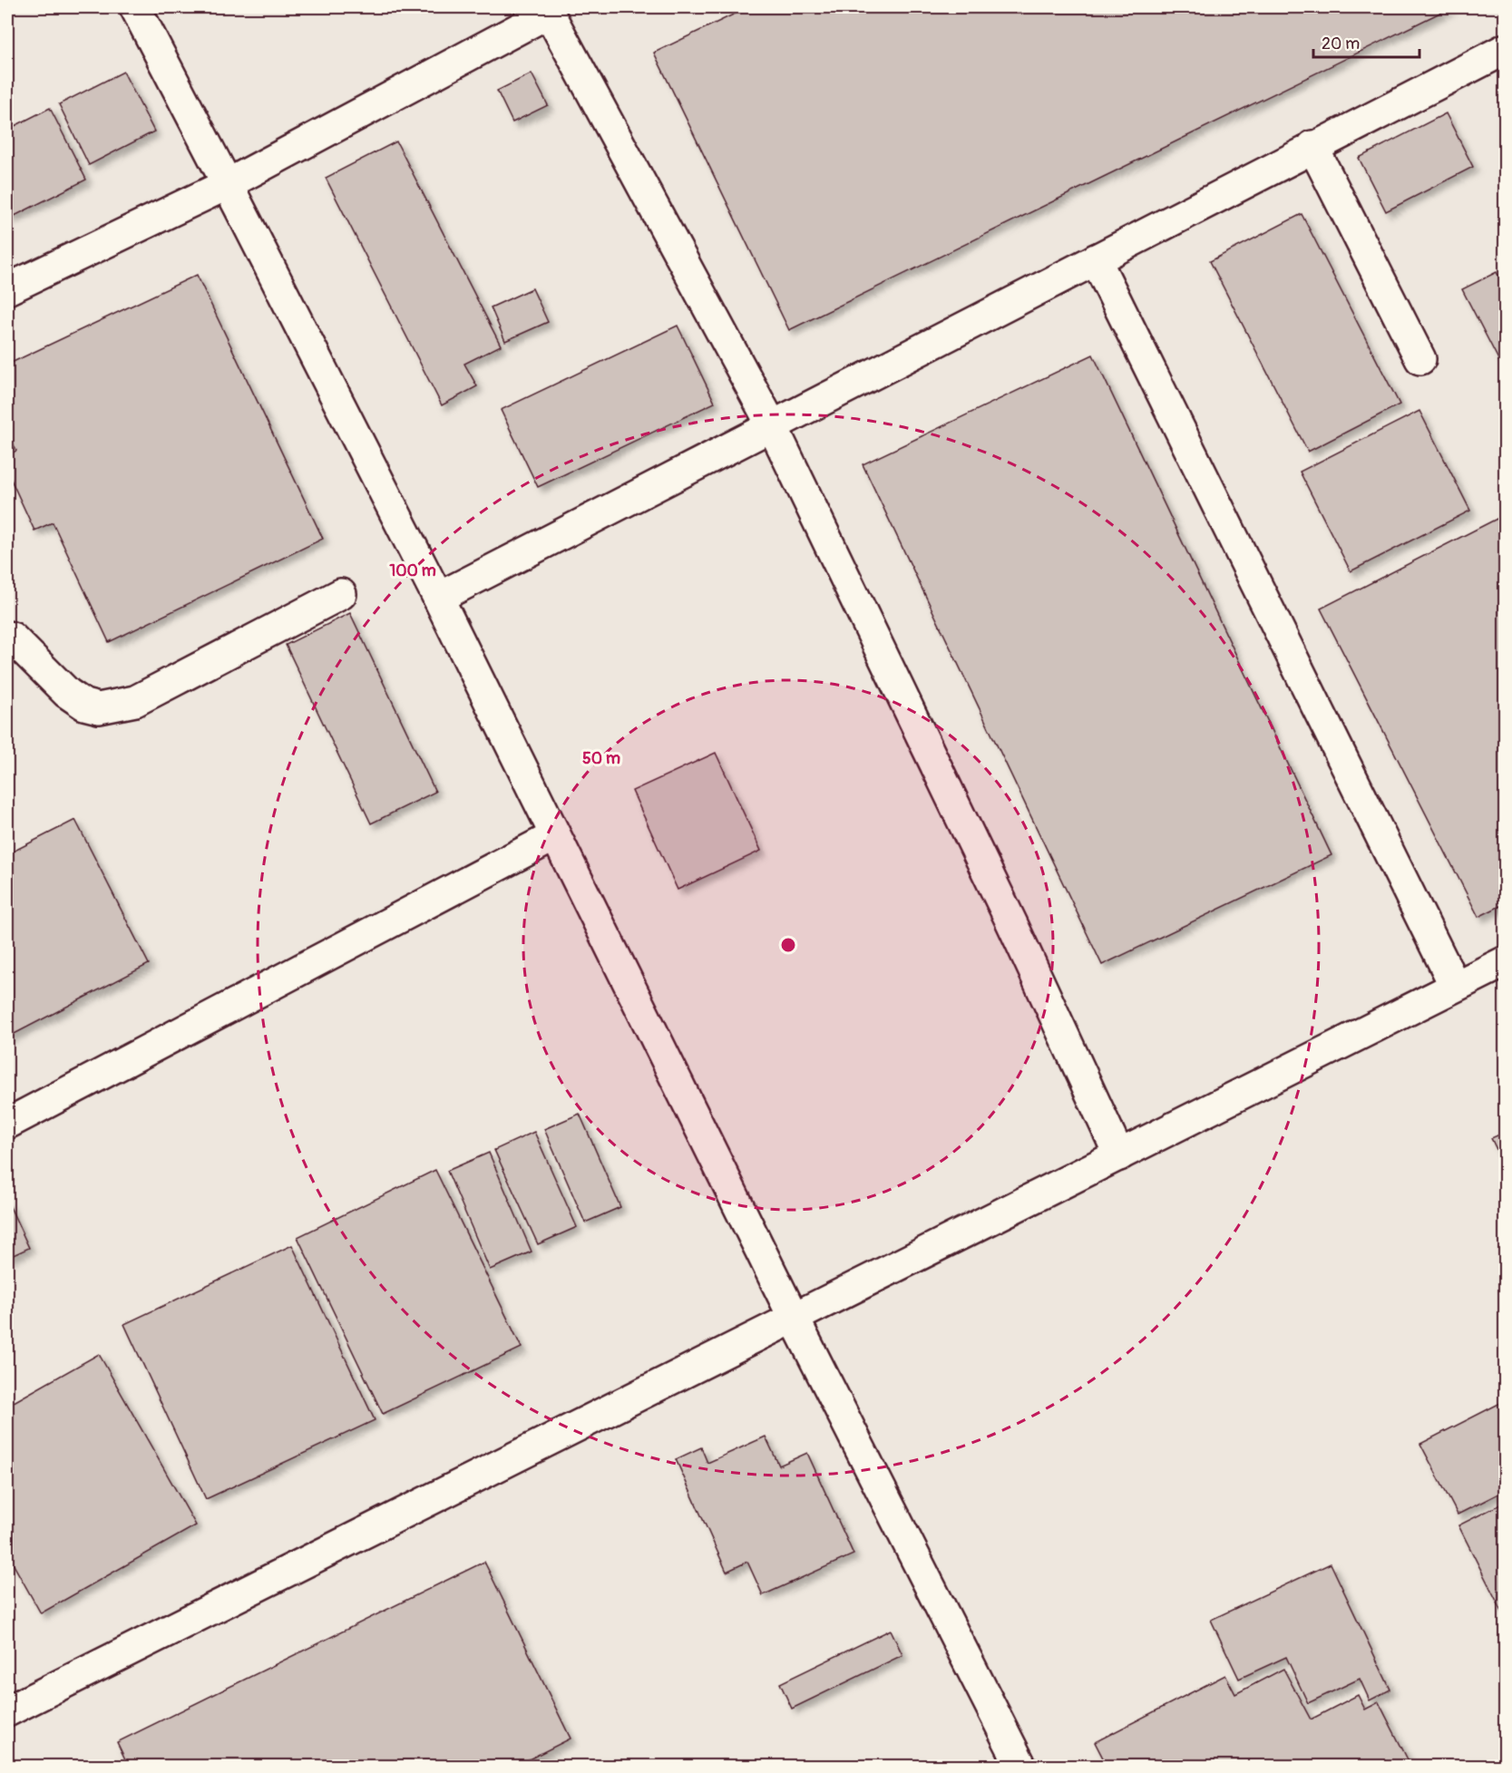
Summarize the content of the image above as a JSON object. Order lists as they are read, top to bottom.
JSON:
{
  "scale_bar": "20 m",
  "rings": ["100 m", "50 m"]
}
